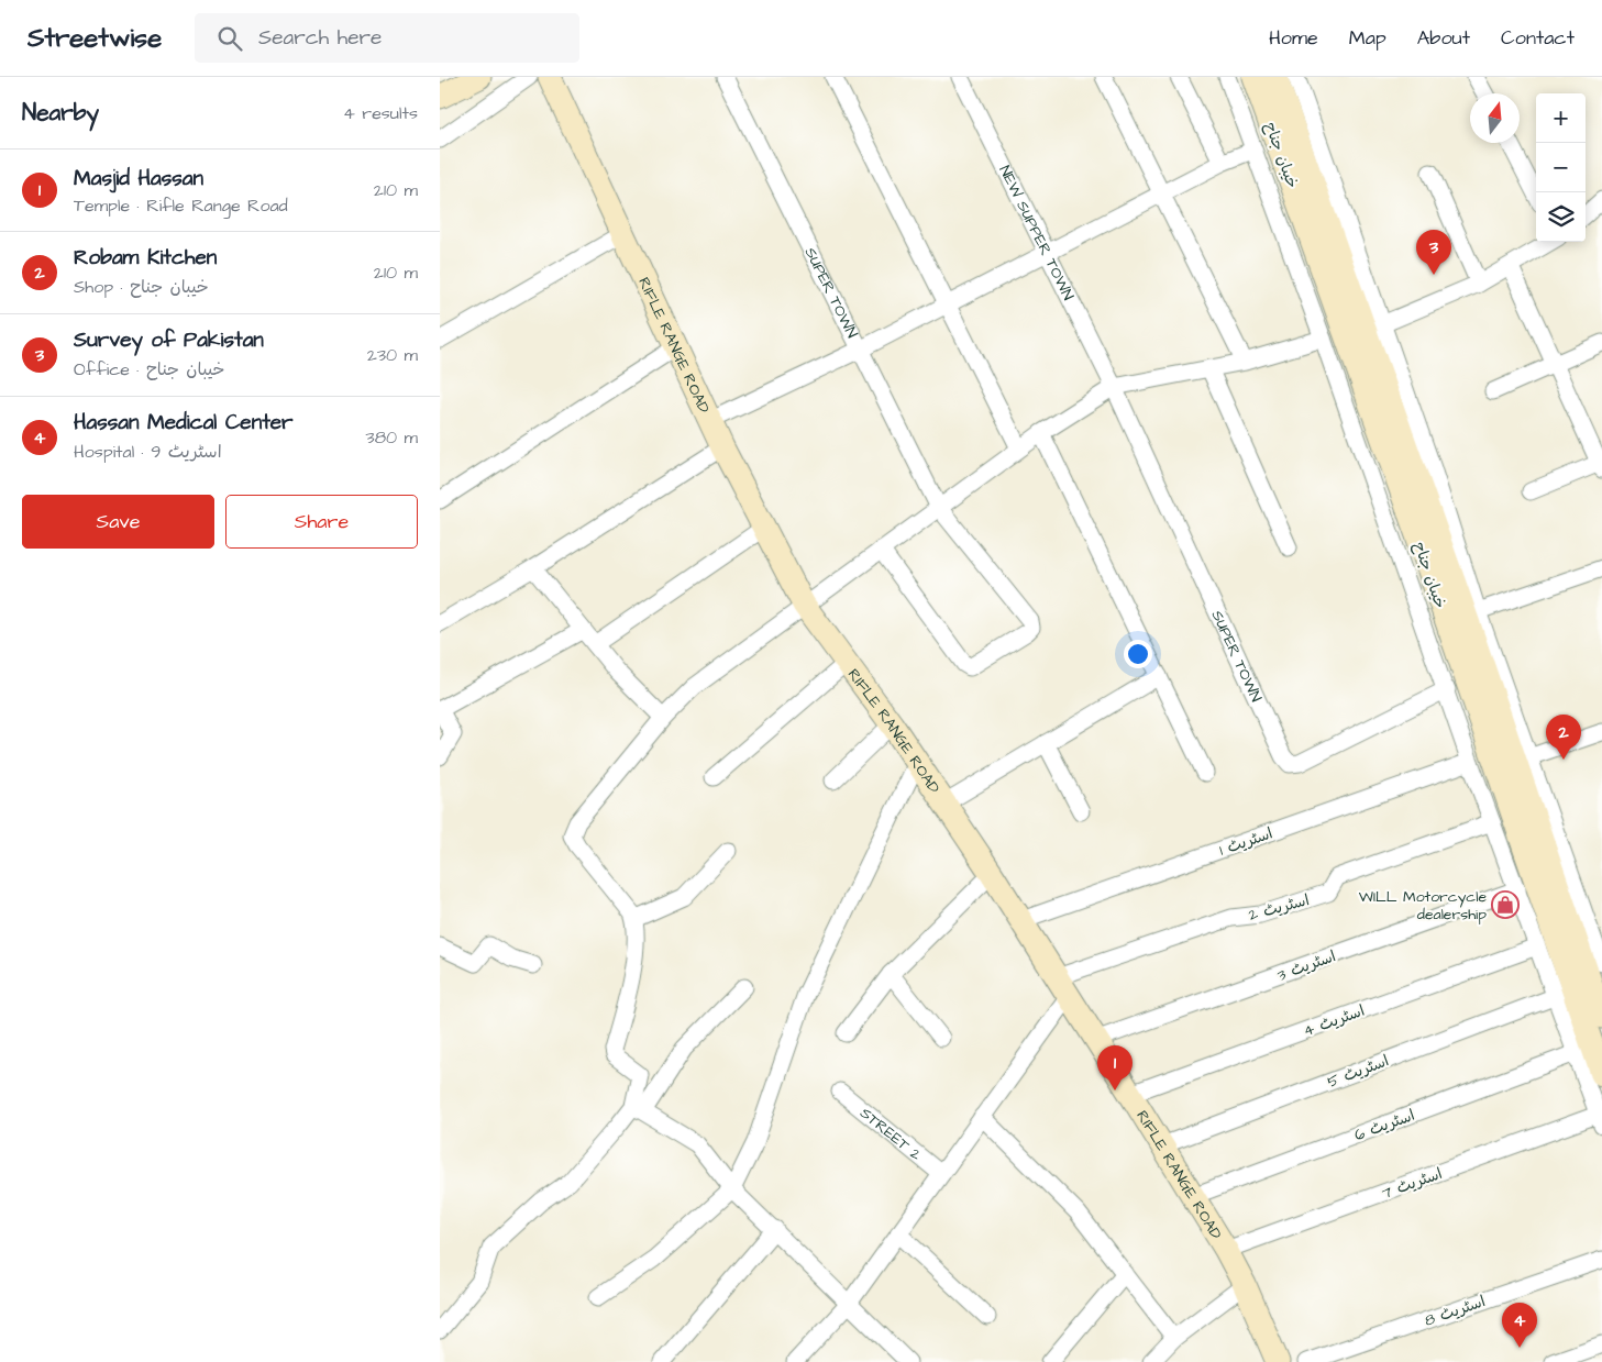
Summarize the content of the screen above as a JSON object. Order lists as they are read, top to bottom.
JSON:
{
  "streets": {
    "main road": ["خیبان جناح", "RIFLE RANGE ROAD"],
    "street": [
      "NEW SUPPER TOWN",
      "SUPER TOWN",
      "اسٹریٹ 1",
      "اسٹریٹ 2",
      "اسٹریٹ 3",
      "اسٹریٹ 4",
      "اسٹریٹ 5",
      "اسٹریٹ 6",
      "STREET 2",
      "اسٹریٹ 7",
      "اسٹریٹ 8"
    ]
  },
  "crossings": [
    ["NEW SUPPER TOWN", "SUPER TOWN"],
    ["RIFLE RANGE ROAD", "اسٹریٹ 1"],
    ["RIFLE RANGE ROAD", "اسٹریٹ 2"],
    ["RIFLE RANGE ROAD", "اسٹریٹ 3"],
    ["RIFLE RANGE ROAD", "اسٹریٹ 4"],
    ["RIFLE RANGE ROAD", "اسٹریٹ 5"],
    ["RIFLE RANGE ROAD", "اسٹریٹ 6"],
    ["RIFLE RANGE ROAD", "اسٹریٹ 7"]
  ],
  "places": {
    "shop": ["WILL Motorcycle dealership"]
  },
  "north": "top",
  "page": {
    "header": "Streetwise",
    "search": "Search here",
    "nav": [
      "Home",
      "Map",
      "About",
      "Contact"
    ],
    "heading": ["Nearby", "4 results"],
    "map_buttons": ["+", "−"],
    "list": [
      {
        "mark": "1",
        "name": "Masjid Hassan",
        "note": "Temple · Rifle Range Road",
        "value": "210 m"
      },
      {
        "mark": "2",
        "name": "Robam Kitchen",
        "note": "Shop · خیبان جناح",
        "value": "210 m"
      },
      {
        "mark": "3",
        "name": "Survey of Pakistan",
        "note": "Office · خیبان جناح",
        "value": "230 m"
      },
      {
        "mark": "4",
        "name": "Hassan Medical Center",
        "note": "Hospital · اسٹریٹ 9",
        "value": "380 m"
      }
    ],
    "pins": [
      "3",
      "2",
      "1",
      "4"
    ],
    "buttons": ["Save", "Share"]
  }
}
